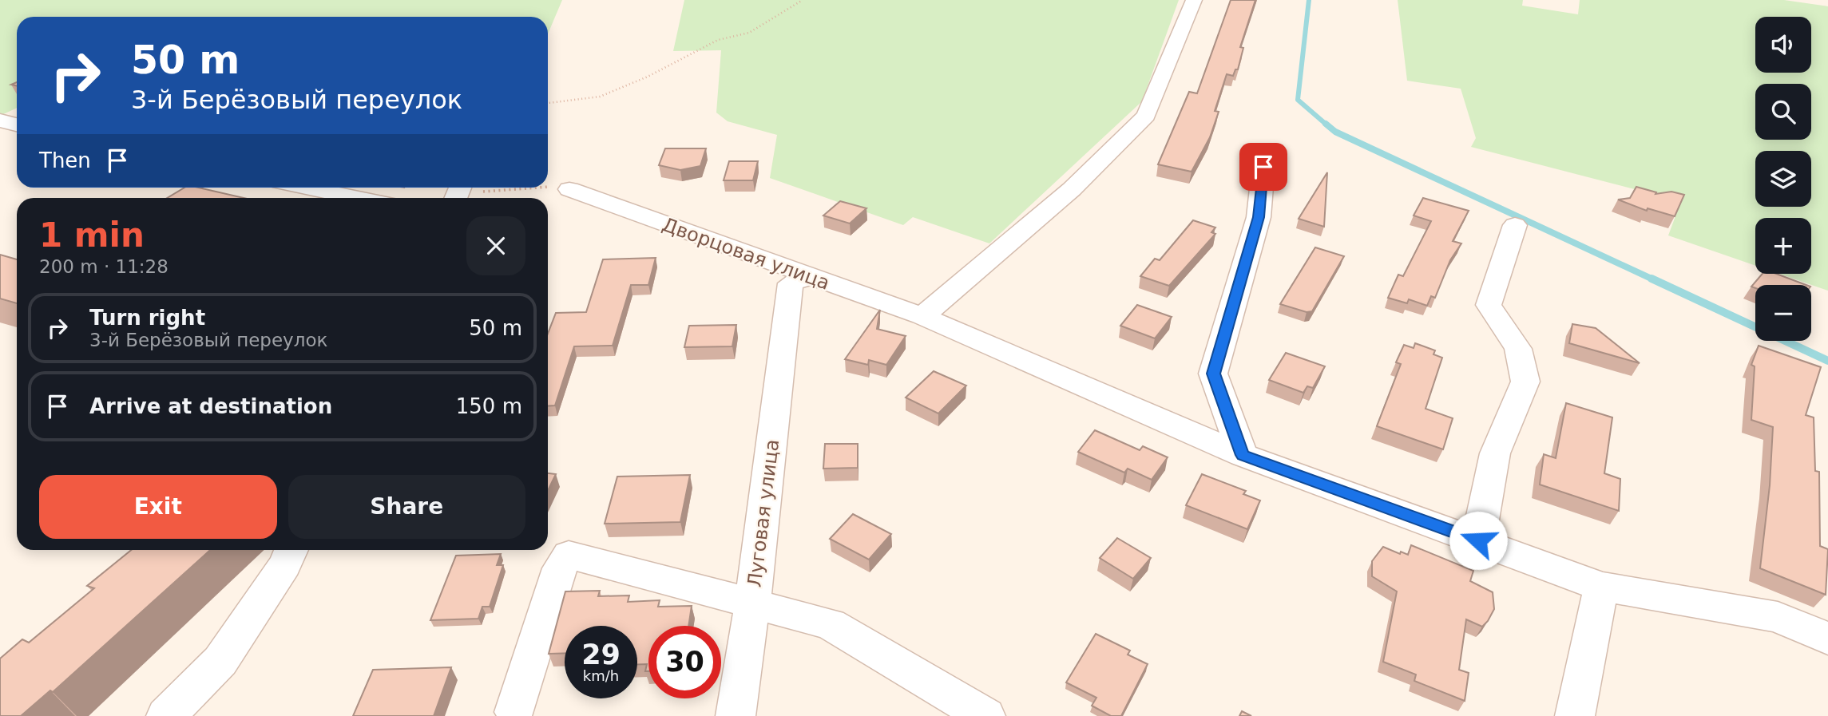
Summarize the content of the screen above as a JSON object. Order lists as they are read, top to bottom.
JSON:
{
  "streets": {
    "street": ["Дворцовая улица", "Луговая улица"]
  },
  "crossings": [
    ["Дворцовая улица", "Луговая улица"]
  ],
  "page": {
    "map_buttons": ["+", "−"],
    "turn": ["50 m", "3-й Берёзовый переулок"],
    "then": "Then",
    "heading": ["1 min", "200 m · 11:28"],
    "list": [
      {
        "name": "Turn right",
        "note": "3-й Берёзовый переулок",
        "value": "50 m"
      },
      {
        "name": "Arrive at destination",
        "value": "150 m"
      }
    ],
    "buttons": ["Exit", "Share"],
    "speed": "29 km/h",
    "limit": "30"
  }
}
